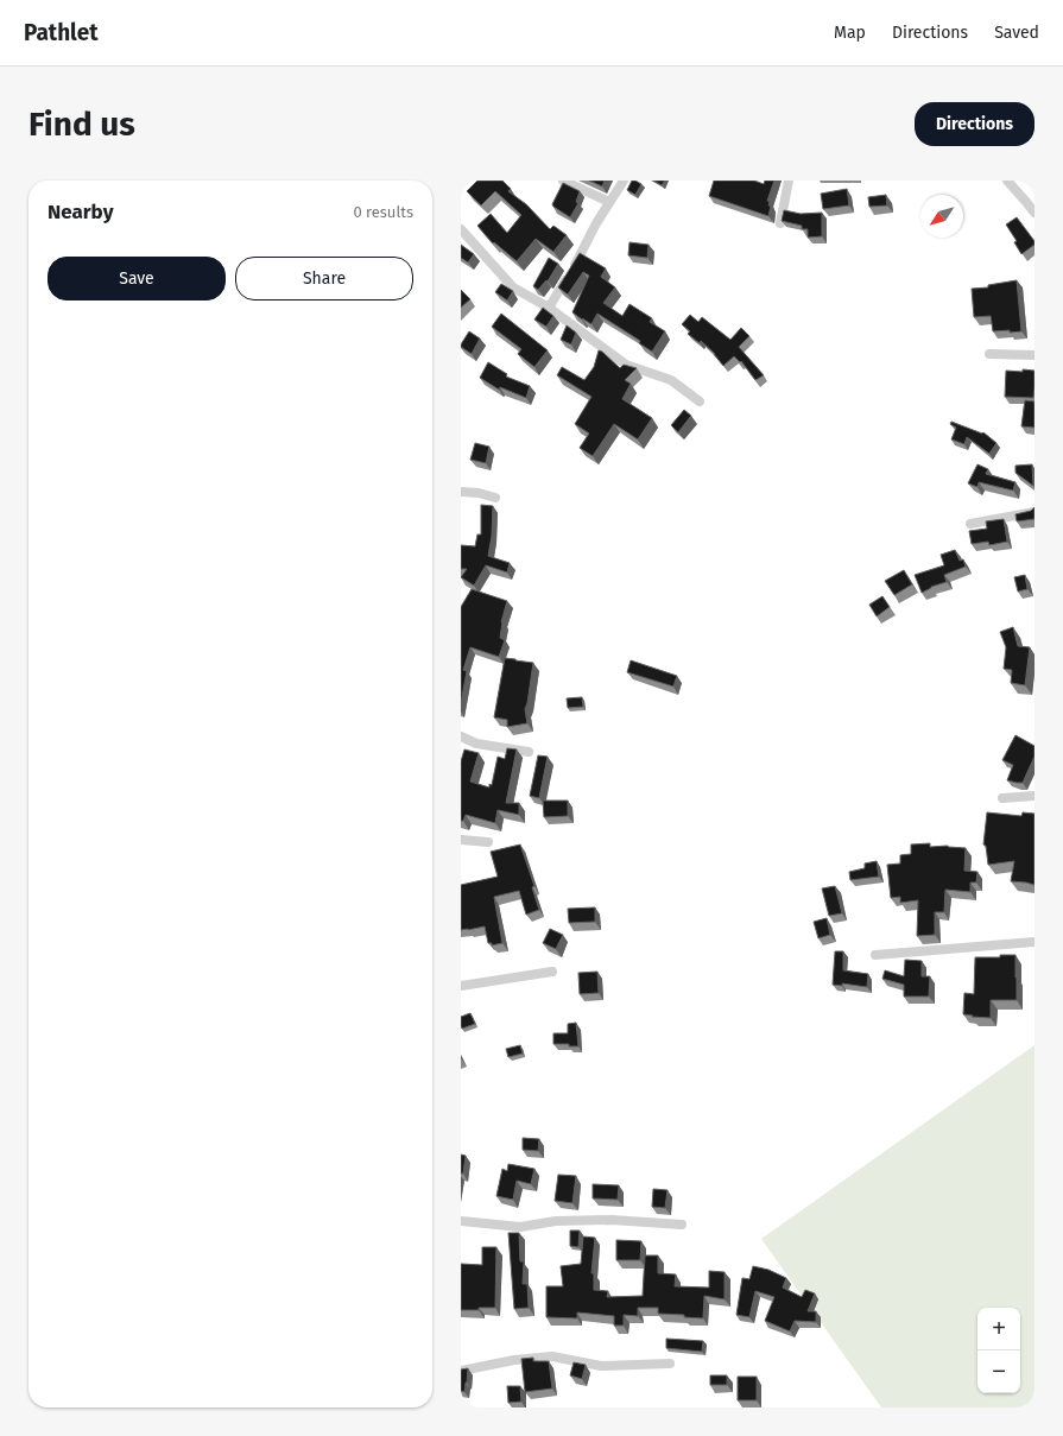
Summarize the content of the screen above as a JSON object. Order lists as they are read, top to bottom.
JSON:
{
  "north": "bottom left",
  "page": {
    "header": "Pathlet",
    "nav": ["Map", "Directions", "Saved"],
    "buttons": [
      "Directions",
      ["Save", "Share"]
    ],
    "title": "Find us",
    "heading": ["Nearby", "0 results"],
    "map_buttons": ["+", "−"]
  }
}
